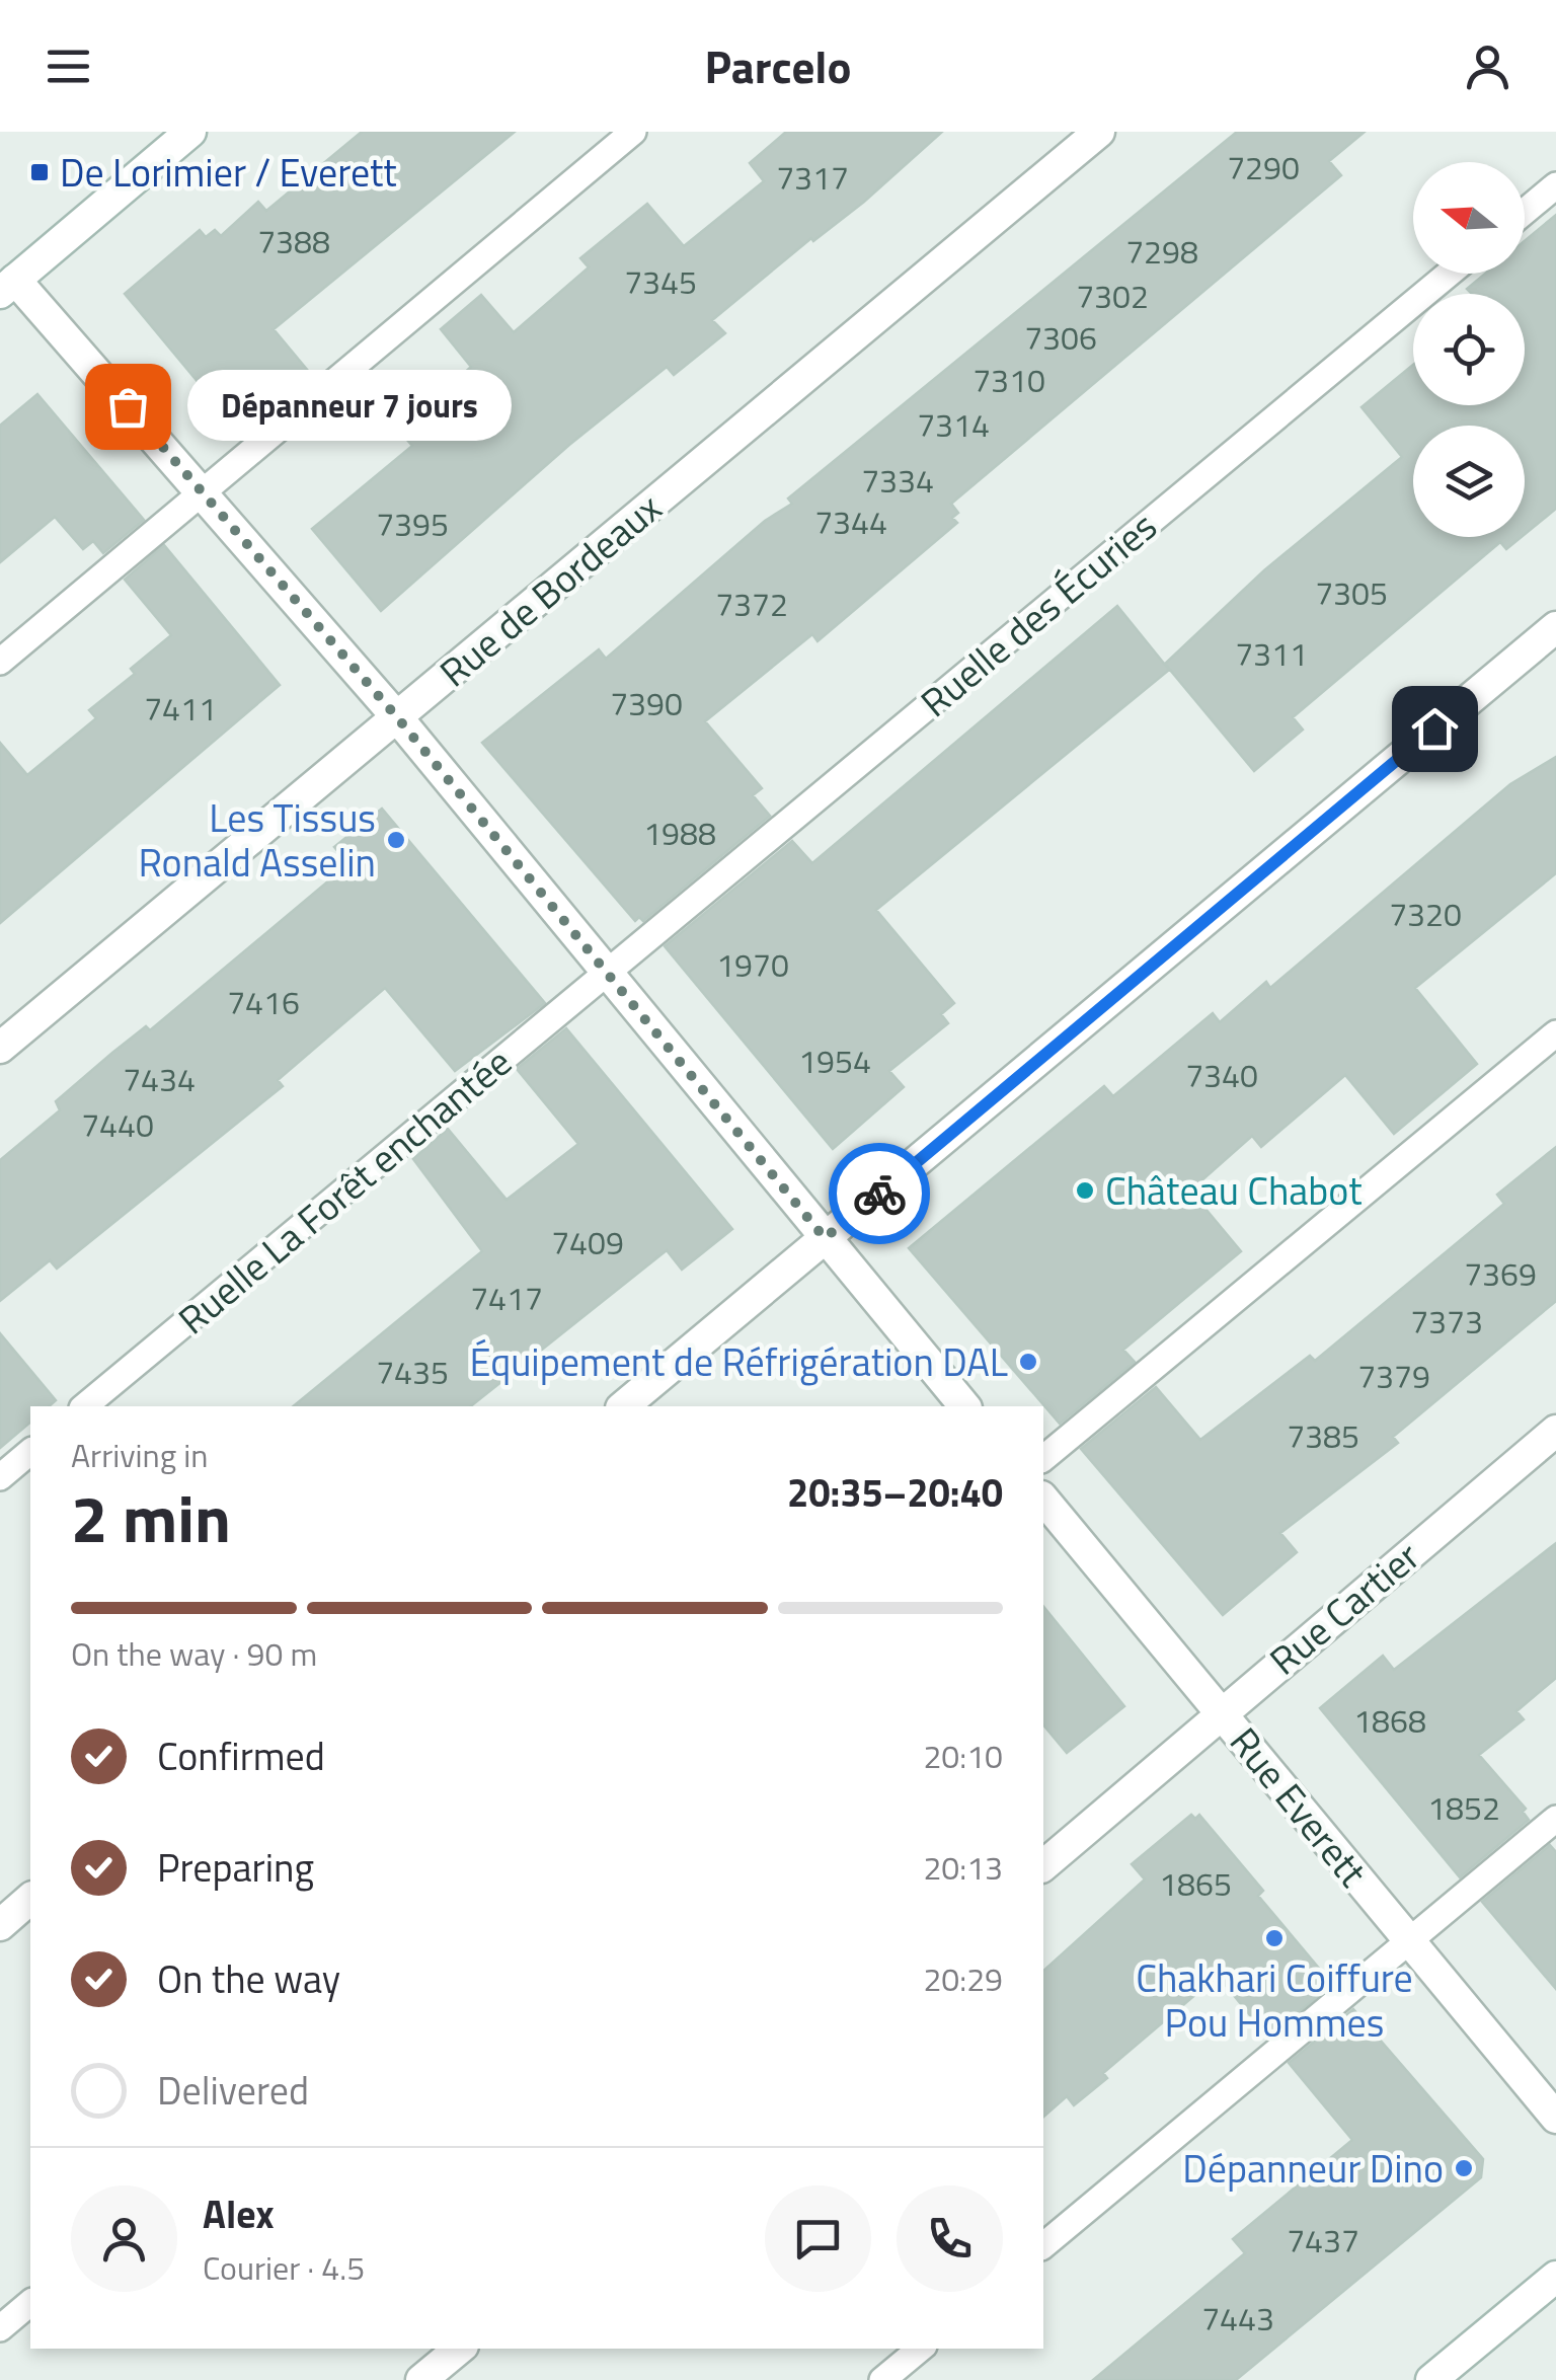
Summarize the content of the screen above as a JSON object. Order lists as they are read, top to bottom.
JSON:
{
  "streets": {
    "street": ["Rue de Bordeaux", "Rue Cartier", "Rue Everett"],
    "lane": ["Ruelle des Écuries", "Ruelle La Forêt enchantée"]
  },
  "crossings": [
    ["Ruelle des Écuries", "Ruelle La Forêt enchantée"],
    ["Rue Cartier", "Rue Everett"]
  ],
  "places": {
    "transit": ["De Lorimier / Everett"],
    "other": [
      "Dépanneur 7 jours",
      "Les Tissus Ronald Asselin",
      "Château Chabot",
      "Équipement de Réfrigération DAL",
      "Chakhari Coiffure Pou Hommes",
      "Dépanneur Dino"
    ]
  },
  "house_numbers": [
    "7290",
    "7317",
    "7388",
    "7298",
    "7345",
    "7302",
    "7306",
    "7310",
    "7314",
    "7334",
    "7344",
    "7395",
    "7305",
    "7372",
    "7311",
    "7390",
    "7411",
    "1988",
    "7320",
    "1970",
    "7416",
    "1954",
    "7340",
    "7434",
    "7440",
    "7409",
    "7369",
    "7417",
    "7373",
    "7435",
    "7379",
    "7385",
    "1868",
    "1852",
    "1865",
    "7437",
    "7443"
  ],
  "north": "left",
  "page": {
    "header": "Parcelo",
    "bubble": "Dépanneur 7 jours",
    "heading": ["2 min", "Arriving in", "20:35–20:40"],
    "panel": ["Alex", "Courier · 4.5"],
    "bar": "On the way · 90 m",
    "list": [
      ["Confirmed", "20:10"],
      ["Preparing", "20:13"],
      ["On the way", "20:29"],
      "Delivered"
    ]
  }
}
